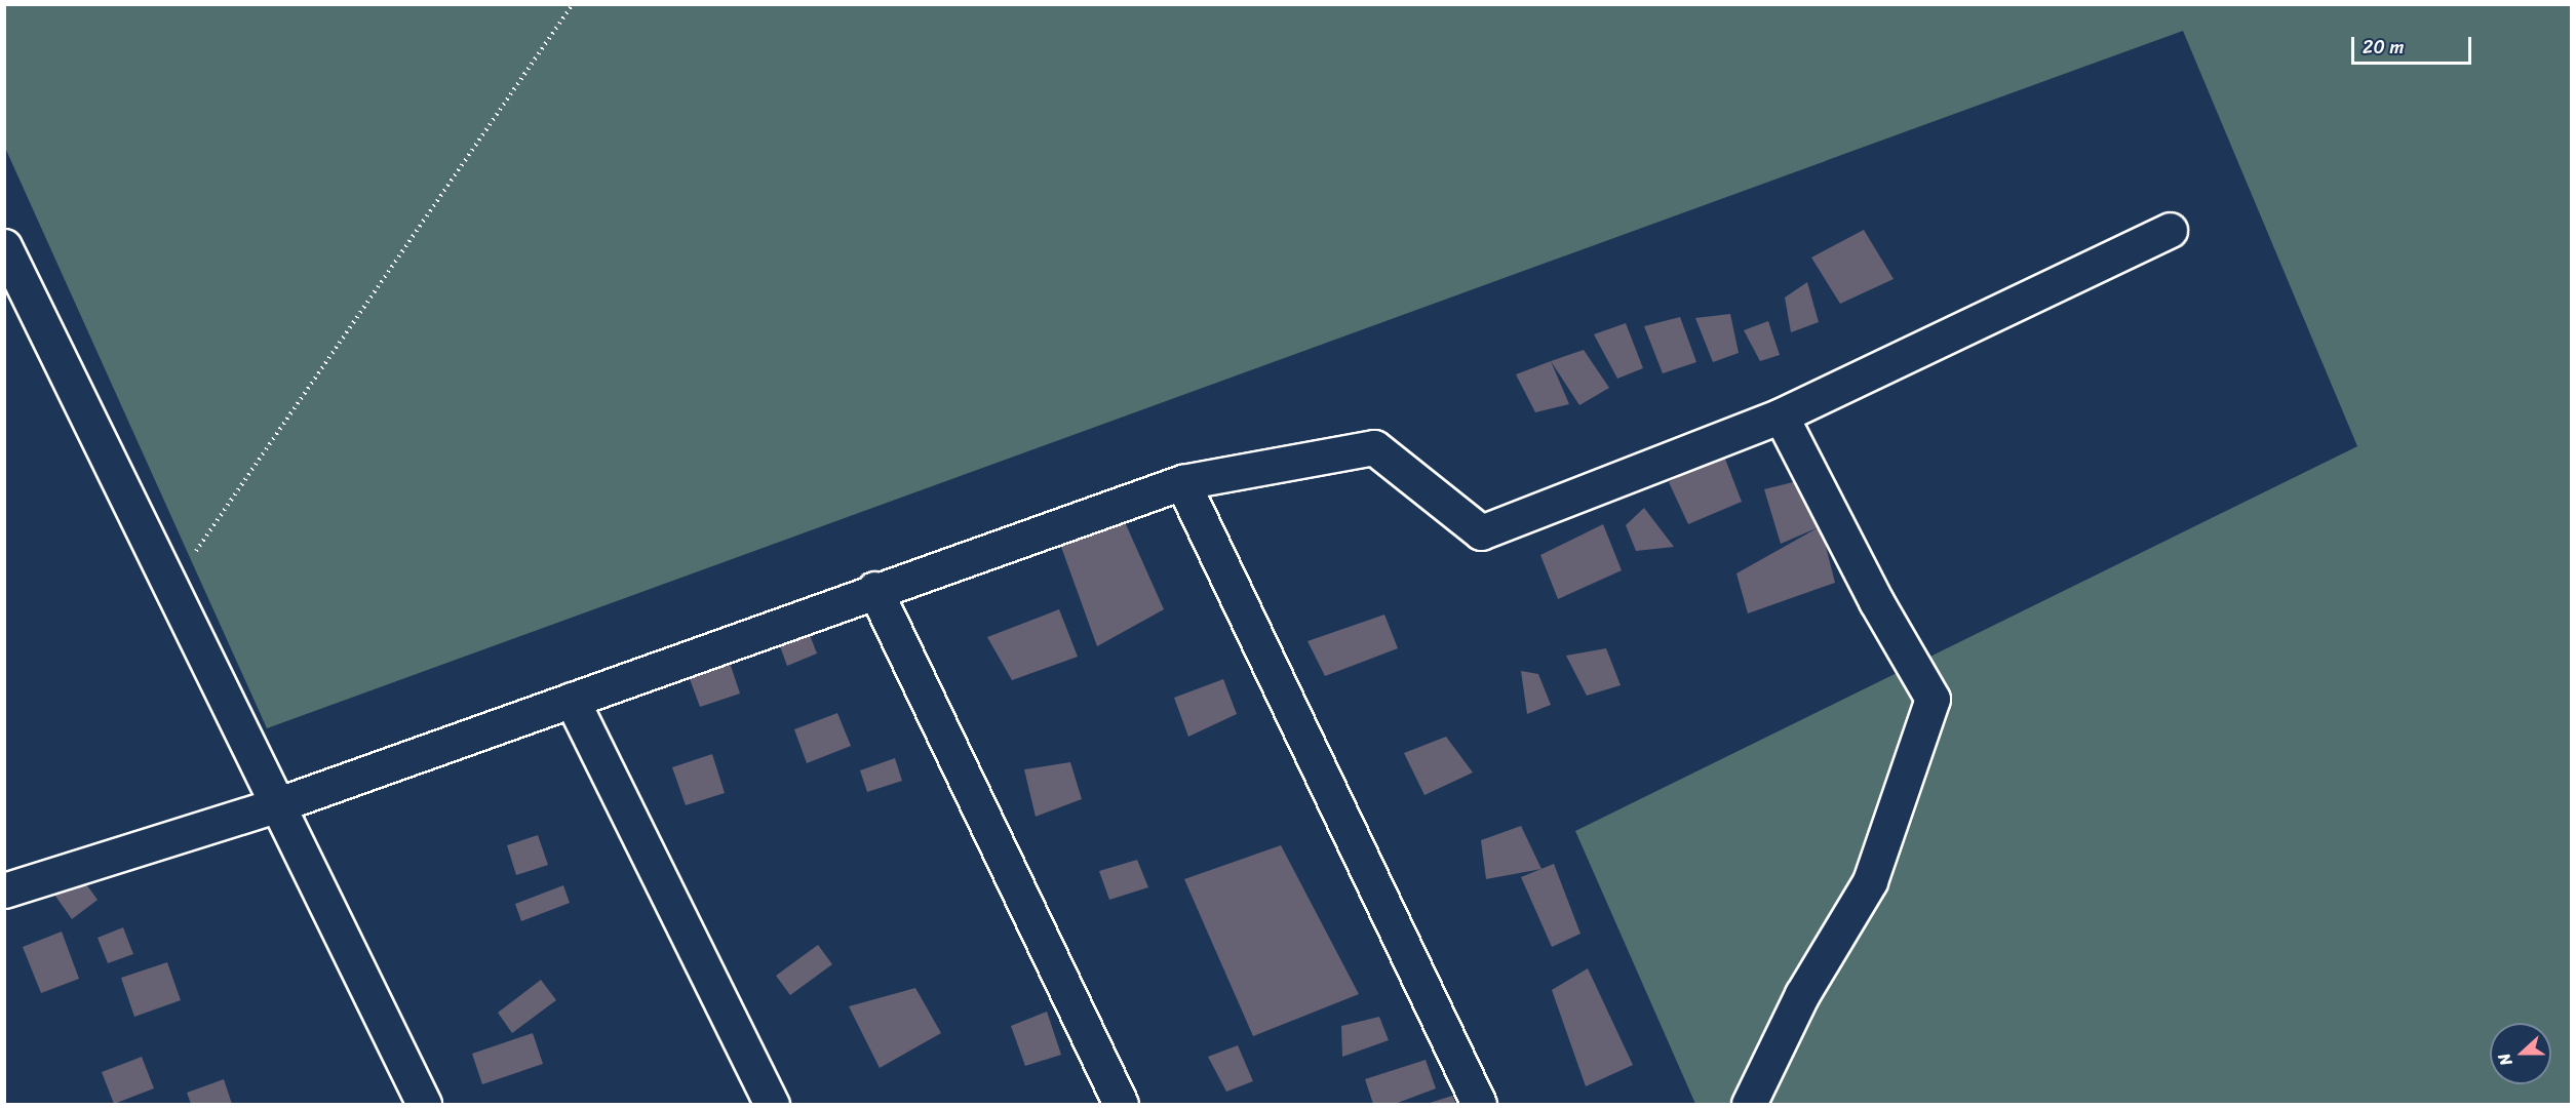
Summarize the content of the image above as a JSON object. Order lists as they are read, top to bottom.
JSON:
{
  "scale_bar": "20 m",
  "north": "left"
}
